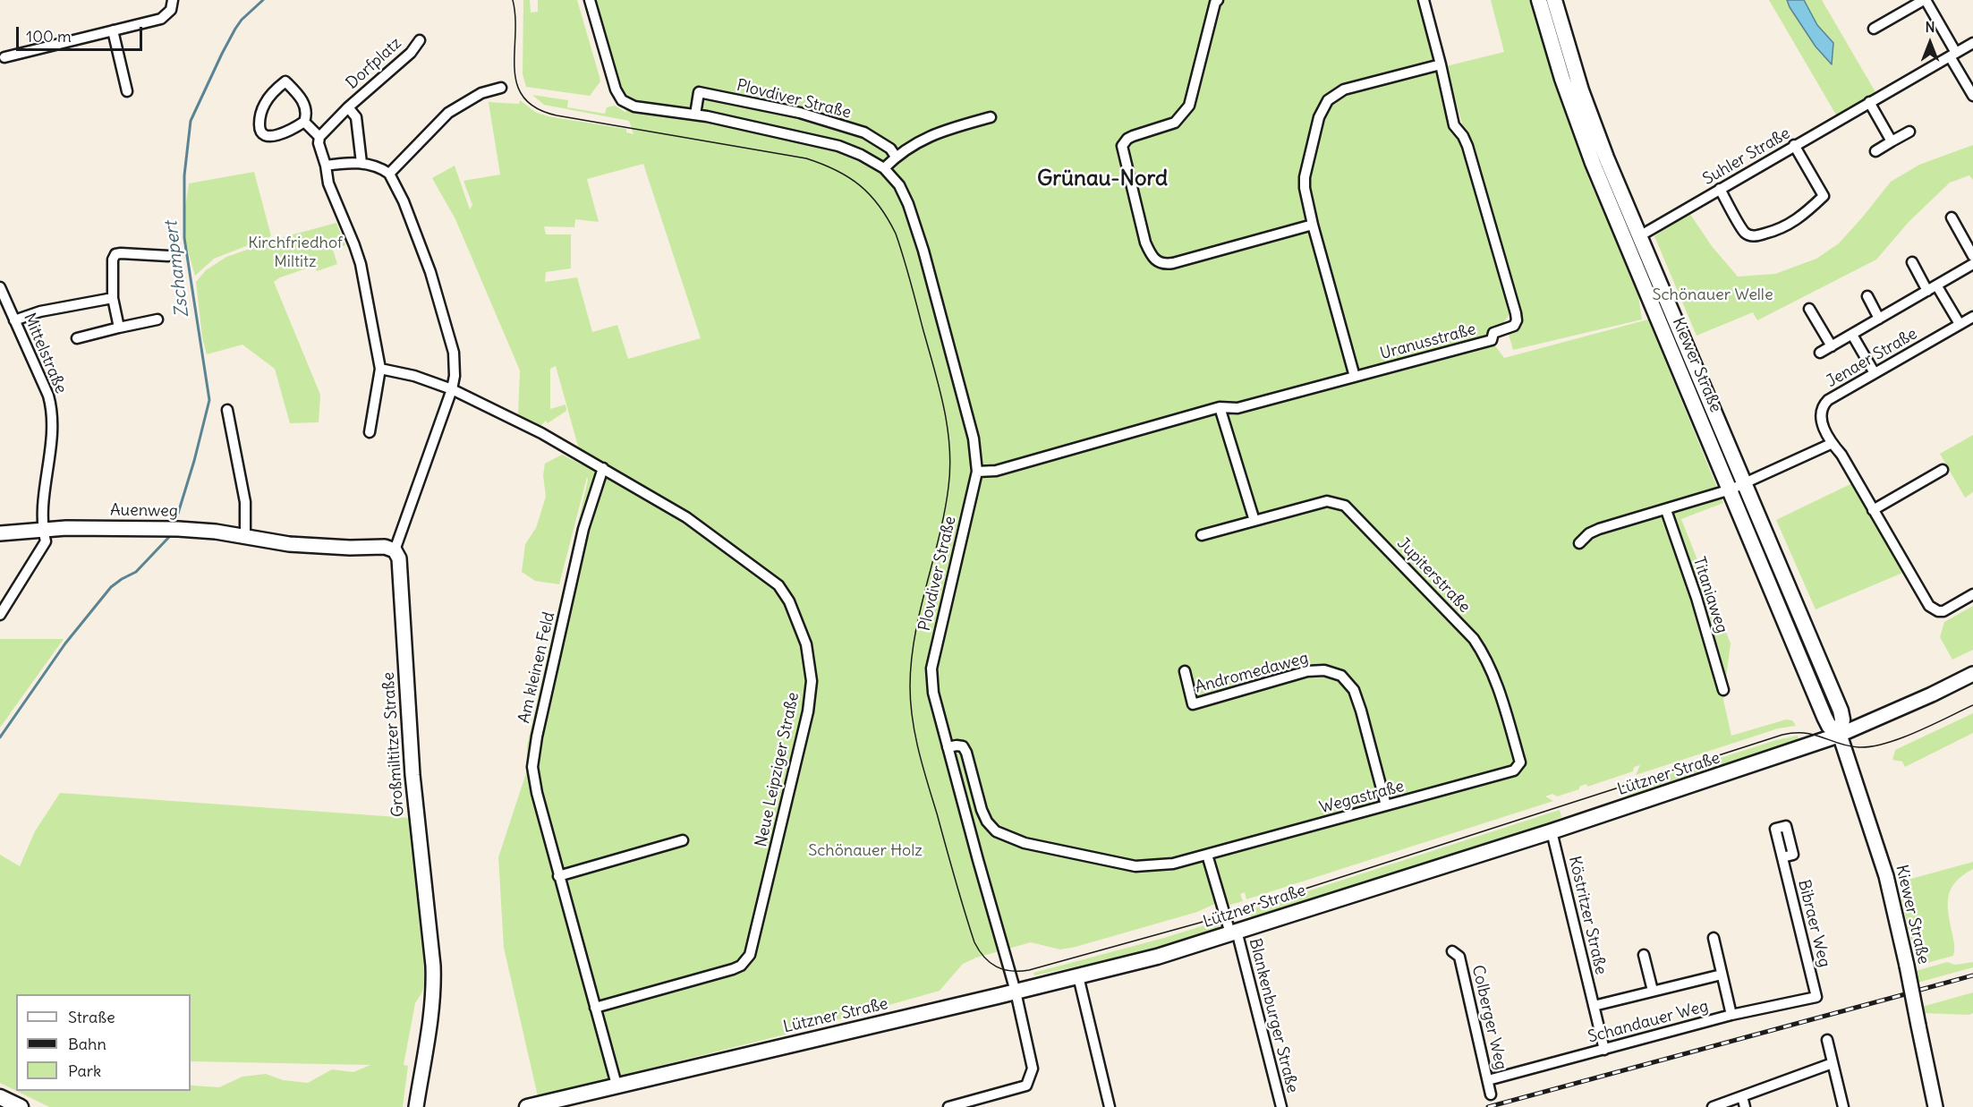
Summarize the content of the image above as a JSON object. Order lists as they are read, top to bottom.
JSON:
{
  "streets": {
    "main road": ["Kiewer Straße", "Lützner Straße"],
    "street": [
      "Dorfplatz",
      "Plovdiver Straße",
      "Suhler Straße",
      "Uranusstraße",
      "Mittelstraße",
      "Jenaer Straße",
      "Auenweg",
      "Jupiterstraße",
      "Titaniaweg",
      "Am kleinen Feld",
      "Andromedaweg",
      "Großmiltitzer Straße",
      "Neue Leipziger Straße",
      "Wegastraße",
      "Köstritzer Straße",
      "Bibraer Weg",
      "Blankenburger Straße",
      "Colberger Weg",
      "Schandauer Weg"
    ]
  },
  "crossings": [
    ["Plovdiver Straße", "Lützner Straße"],
    ["Plovdiver Straße", "Wegastraße"],
    ["Suhler Straße", "Kiewer Straße"],
    ["Mittelstraße", "Auenweg"],
    ["Kiewer Straße", "Lützner Straße"],
    ["Auenweg", "Großmiltitzer Straße"],
    ["Jupiterstraße", "Wegastraße"],
    ["Am kleinen Feld", "Neue Leipziger Straße"],
    ["Am kleinen Feld", "Lützner Straße"],
    ["Andromedaweg", "Wegastraße"],
    ["Lützner Straße", "Köstritzer Straße"],
    ["Lützner Straße", "Blankenburger Straße"],
    ["Köstritzer Straße", "Schandauer Weg"],
    ["Bibraer Weg", "Schandauer Weg"],
    ["Colberger Weg", "Schandauer Weg"]
  ],
  "districts": ["Grünau-Nord"],
  "water": ["Zschampert"],
  "parks": ["Kirchfriedhof Miltitz", "Schönauer Welle", "Schönauer Holz"],
  "legend": ["Straße", "Bahn", "Park"],
  "scale_bar": "100 m",
  "north": "top"
}
